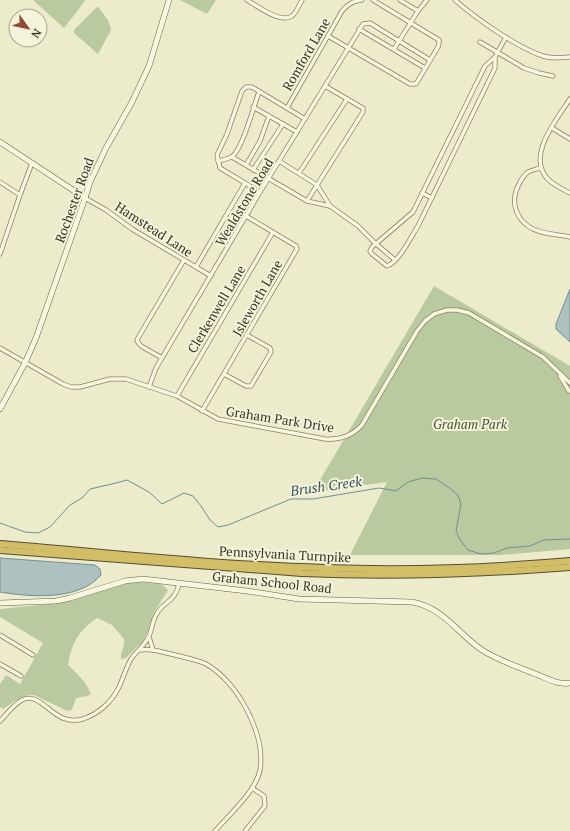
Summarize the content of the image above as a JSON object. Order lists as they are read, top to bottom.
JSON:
{
  "streets": {
    "highway": ["Pennsylvania Turnpike"],
    "street": [
      "Romford Lane",
      "Rochester Road",
      "Wealdstone Road",
      "Hamstead Lane",
      "Isleworth Lane",
      "Clerkenwell Lane",
      "Graham Park Drive",
      "Graham School Road"
    ]
  },
  "crossings": [
    ["Rochester Road", "Hamstead Lane"],
    ["Rochester Road", "Graham Park Drive"],
    ["Wealdstone Road", "Hamstead Lane"],
    ["Wealdstone Road", "Isleworth Lane"],
    ["Wealdstone Road", "Graham Park Drive"],
    ["Isleworth Lane", "Clerkenwell Lane"],
    ["Isleworth Lane", "Graham Park Drive"],
    ["Clerkenwell Lane", "Graham Park Drive"]
  ],
  "water": ["Brush Creek"],
  "parks": ["Graham Park"],
  "north": "bottom right"
}
